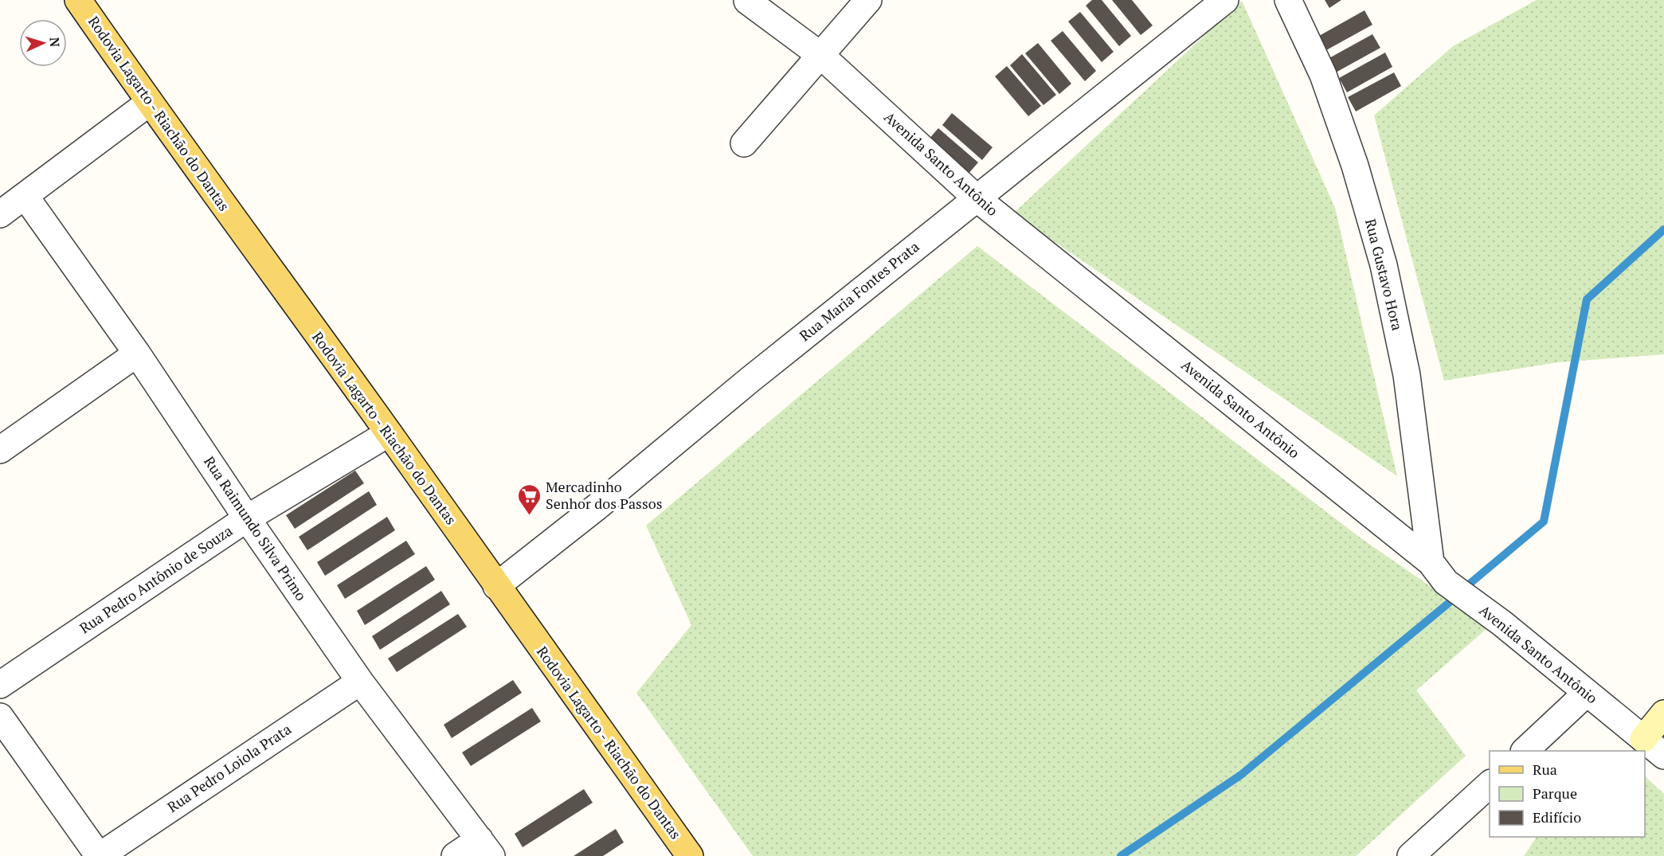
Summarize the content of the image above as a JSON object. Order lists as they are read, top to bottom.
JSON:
{
  "streets": {
    "main road": ["Rodovia Lagarto - Riachão do Dantas"],
    "street": [
      "Avenida Santo Antônio",
      "Rua Gustavo Hora",
      "Rua Maria Fontes Prata",
      "Rua Raimundo Silva Primo",
      "Rua Pedro Antônio de Souza",
      "Rua Pedro Loiola Prata"
    ]
  },
  "crossings": [
    ["Rodovia Lagarto - Riachão do Dantas", "Rua Maria Fontes Prata"],
    ["Rodovia Lagarto - Riachão do Dantas", "Rua Pedro Antônio de Souza"],
    ["Avenida Santo Antônio", "Rua Gustavo Hora"],
    ["Avenida Santo Antônio", "Rua Maria Fontes Prata"],
    ["Rua Raimundo Silva Primo", "Rua Pedro Antônio de Souza"],
    ["Rua Raimundo Silva Primo", "Rua Pedro Loiola Prata"]
  ],
  "places": {
    "supermarket": ["Mercadinho Senhor dos Passos"]
  },
  "legend": ["Rua", "Parque", "Edifício"],
  "north": "right"
}
